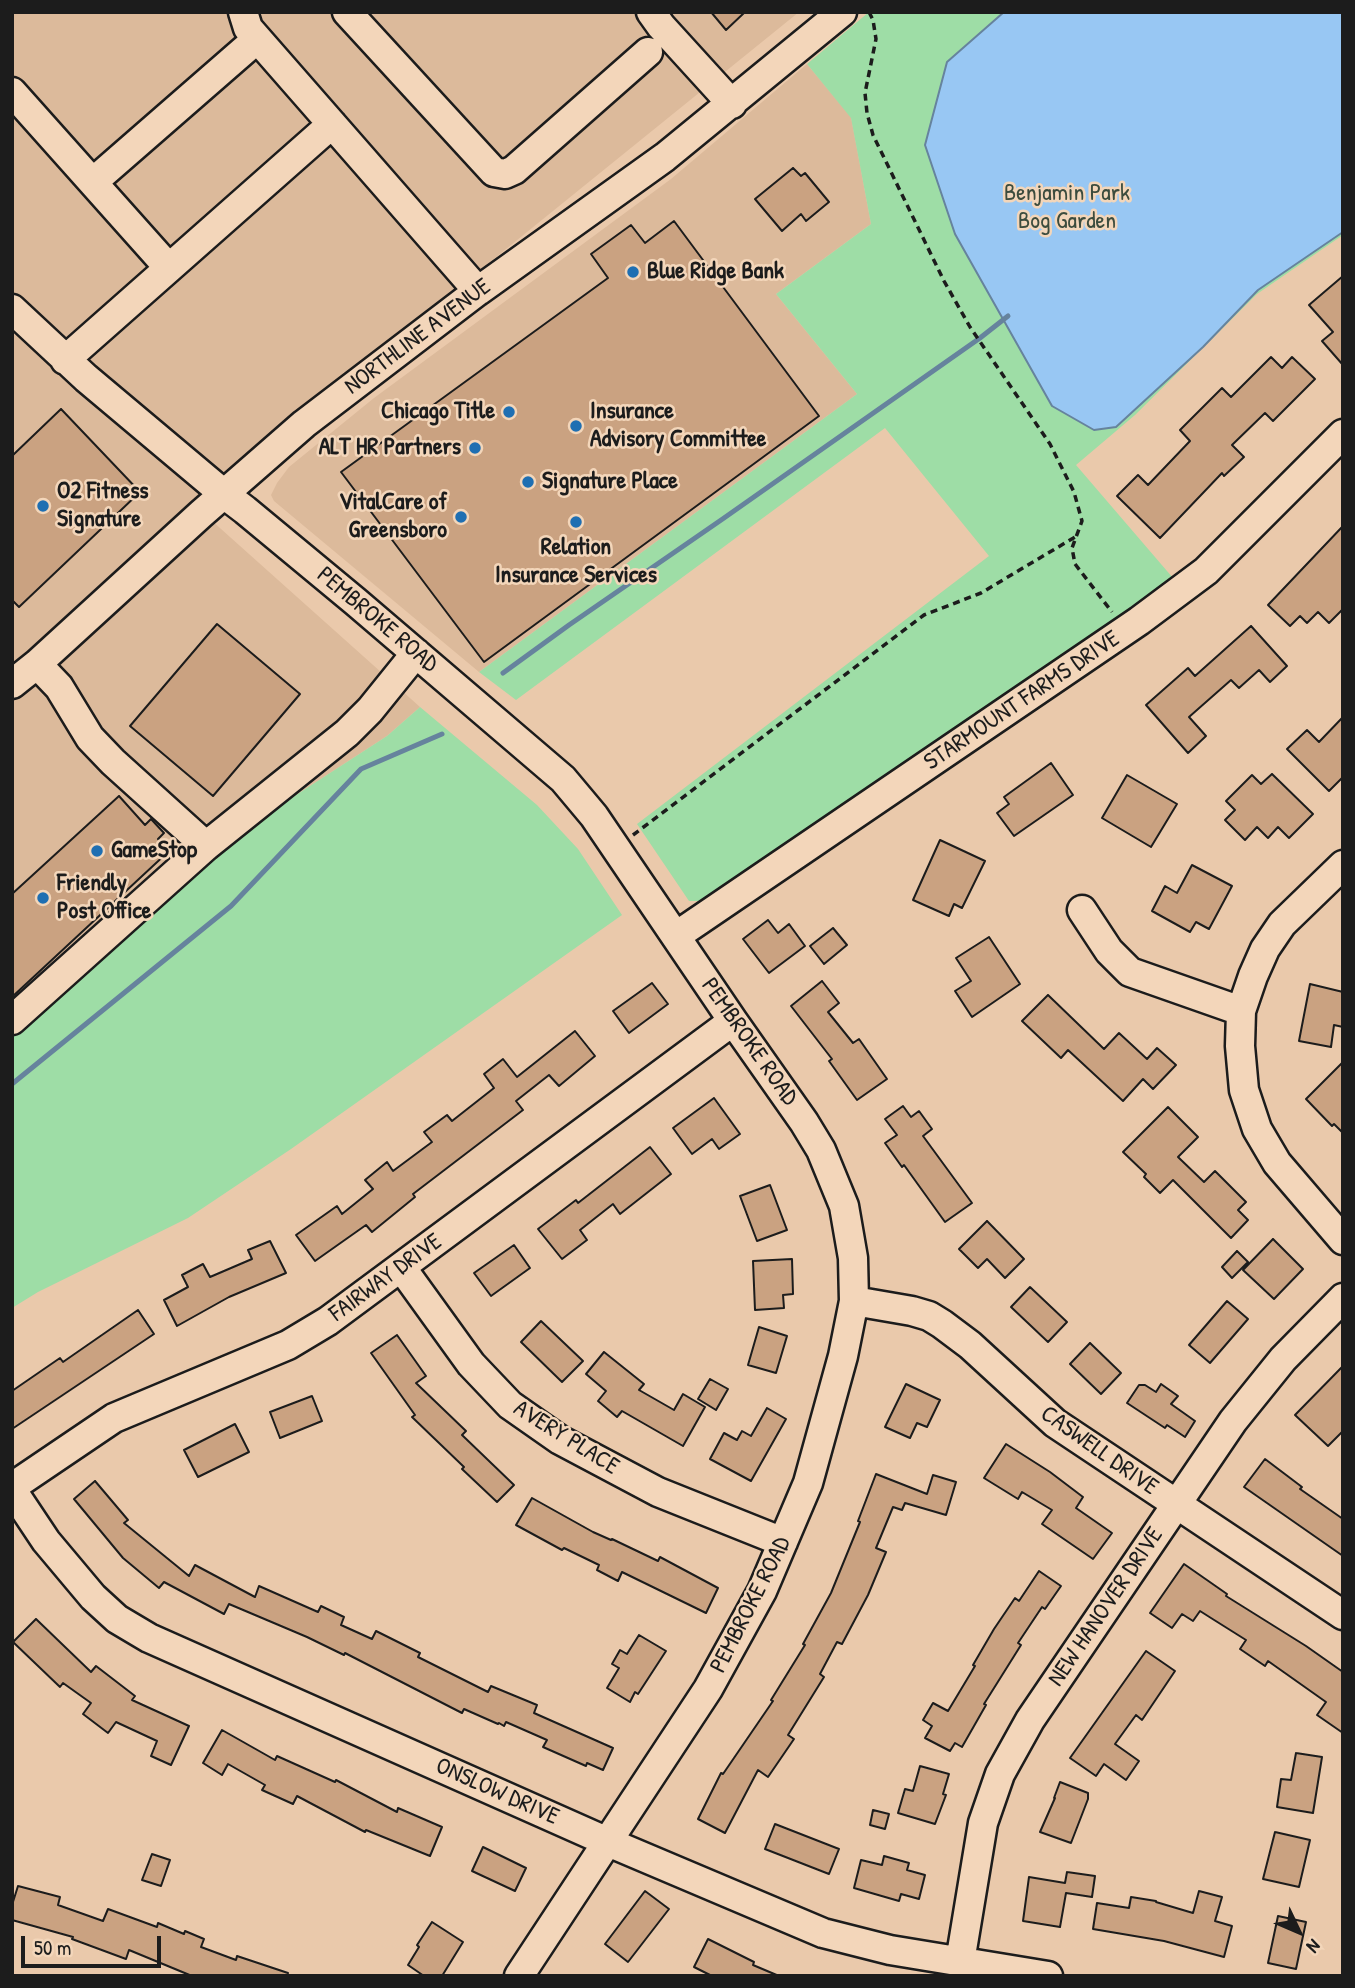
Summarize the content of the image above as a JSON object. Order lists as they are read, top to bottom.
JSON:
{
  "streets": {
    "street": [
      "NORTHLINE AVENUE",
      "PEMBROKE ROAD",
      "STARMOUNT FARMS DRIVE",
      "FAIRWAY DRIVE",
      "AVERY PLACE",
      "CASWELL DRIVE",
      "NEW HANOVER DRIVE",
      "ONSLOW DRIVE"
    ]
  },
  "crossings": [
    ["NORTHLINE AVENUE", "PEMBROKE ROAD"],
    ["PEMBROKE ROAD", "STARMOUNT FARMS DRIVE"],
    ["PEMBROKE ROAD", "FAIRWAY DRIVE"],
    ["PEMBROKE ROAD", "AVERY PLACE"],
    ["PEMBROKE ROAD", "CASWELL DRIVE"],
    ["PEMBROKE ROAD", "ONSLOW DRIVE"],
    ["FAIRWAY DRIVE", "AVERY PLACE"],
    ["FAIRWAY DRIVE", "ONSLOW DRIVE"],
    ["CASWELL DRIVE", "NEW HANOVER DRIVE"],
    ["NEW HANOVER DRIVE", "ONSLOW DRIVE"]
  ],
  "parks": ["Benjamin Park Bog Garden"],
  "places": [
    "Blue Ridge Bank",
    "Chicago Title",
    "Insurance Advisory Committee",
    "ALT HR Partners",
    "Signature Place",
    "O2 Fitness Signature",
    "VitalCare of Greensboro",
    "Relation Insurance Services",
    "GameStop",
    "Friendly Post Office"
  ],
  "scale_bar": "50 m",
  "north": "bottom right"
}
